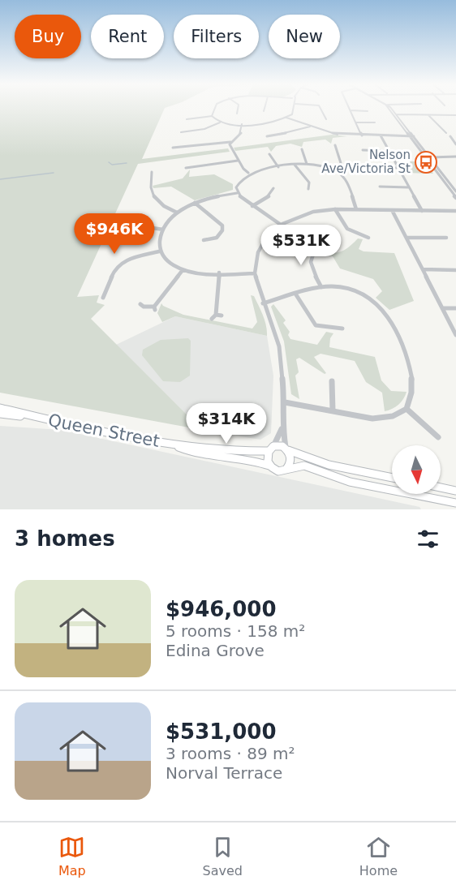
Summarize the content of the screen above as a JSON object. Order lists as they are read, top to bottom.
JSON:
{
  "streets": {
    "main road": ["Queen Street"]
  },
  "places": {
    "bus stop": ["Nelson Ave/Victoria St"]
  },
  "north": "bottom",
  "page": {
    "chip": [
      "Buy",
      "Rent",
      "Filters",
      "New"
    ],
    "price": ["$946K", "$531K", "$314K"],
    "heading": "3 homes",
    "list": [
      {
        "name": "$946,000",
        "note": "5 rooms · 158 m² · Edina Grove"
      },
      {
        "name": "$531,000",
        "note": "3 rooms · 89 m² · Norval Terrace"
      }
    ],
    "tabs": ["Map", "Saved", "Home"]
  }
}
